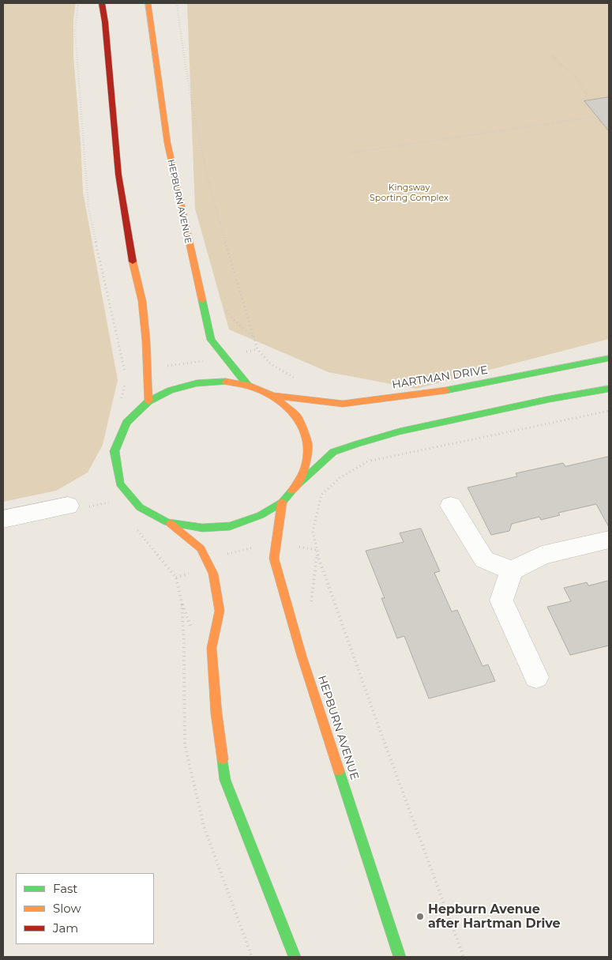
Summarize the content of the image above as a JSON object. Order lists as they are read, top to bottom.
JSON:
{
  "streets": {
    "main road": ["HEPBURN AVENUE", "HARTMAN DRIVE"]
  },
  "parks": ["Kingsway Sporting Complex"],
  "places": ["Hepburn Avenue after Hartman Drive"],
  "legend": ["Fast", "Slow", "Jam"]
}
